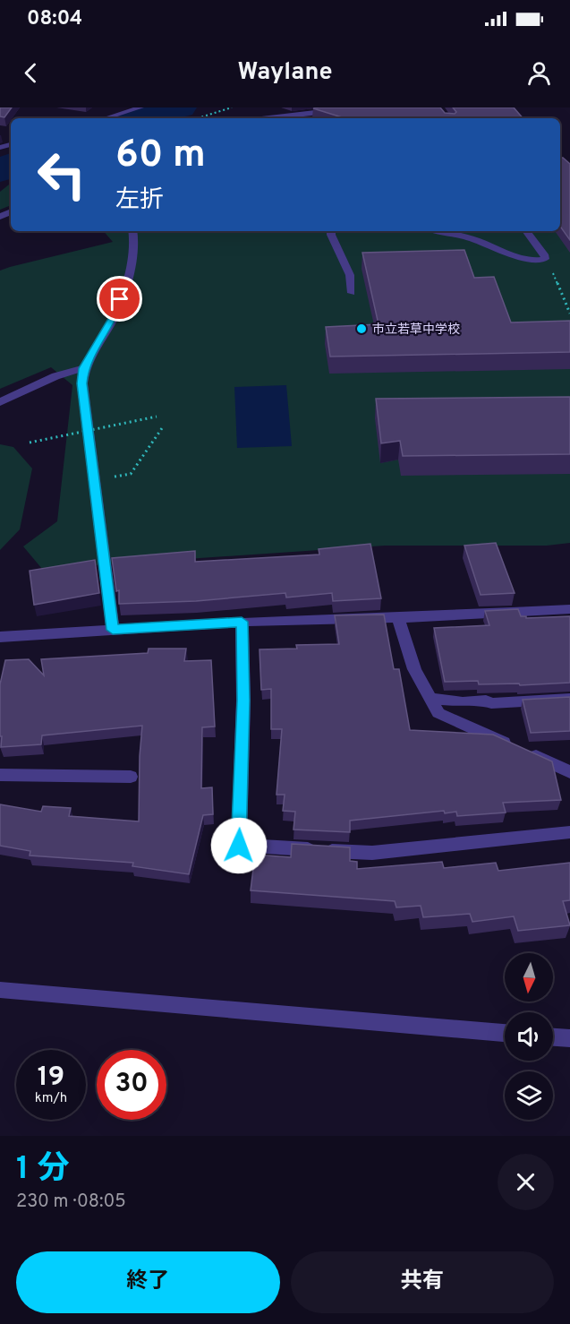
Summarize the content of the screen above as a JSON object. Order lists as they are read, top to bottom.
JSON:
{
  "places": ["市立若草中学校"],
  "north": "bottom",
  "page": {
    "status": "08:04",
    "header": "Waylane",
    "turn": ["60 m", "左折"],
    "speed": "19 km/h",
    "limit": "30",
    "heading": ["1 分", "230 m · 08:05"],
    "buttons": ["終了", "共有"]
  }
}
